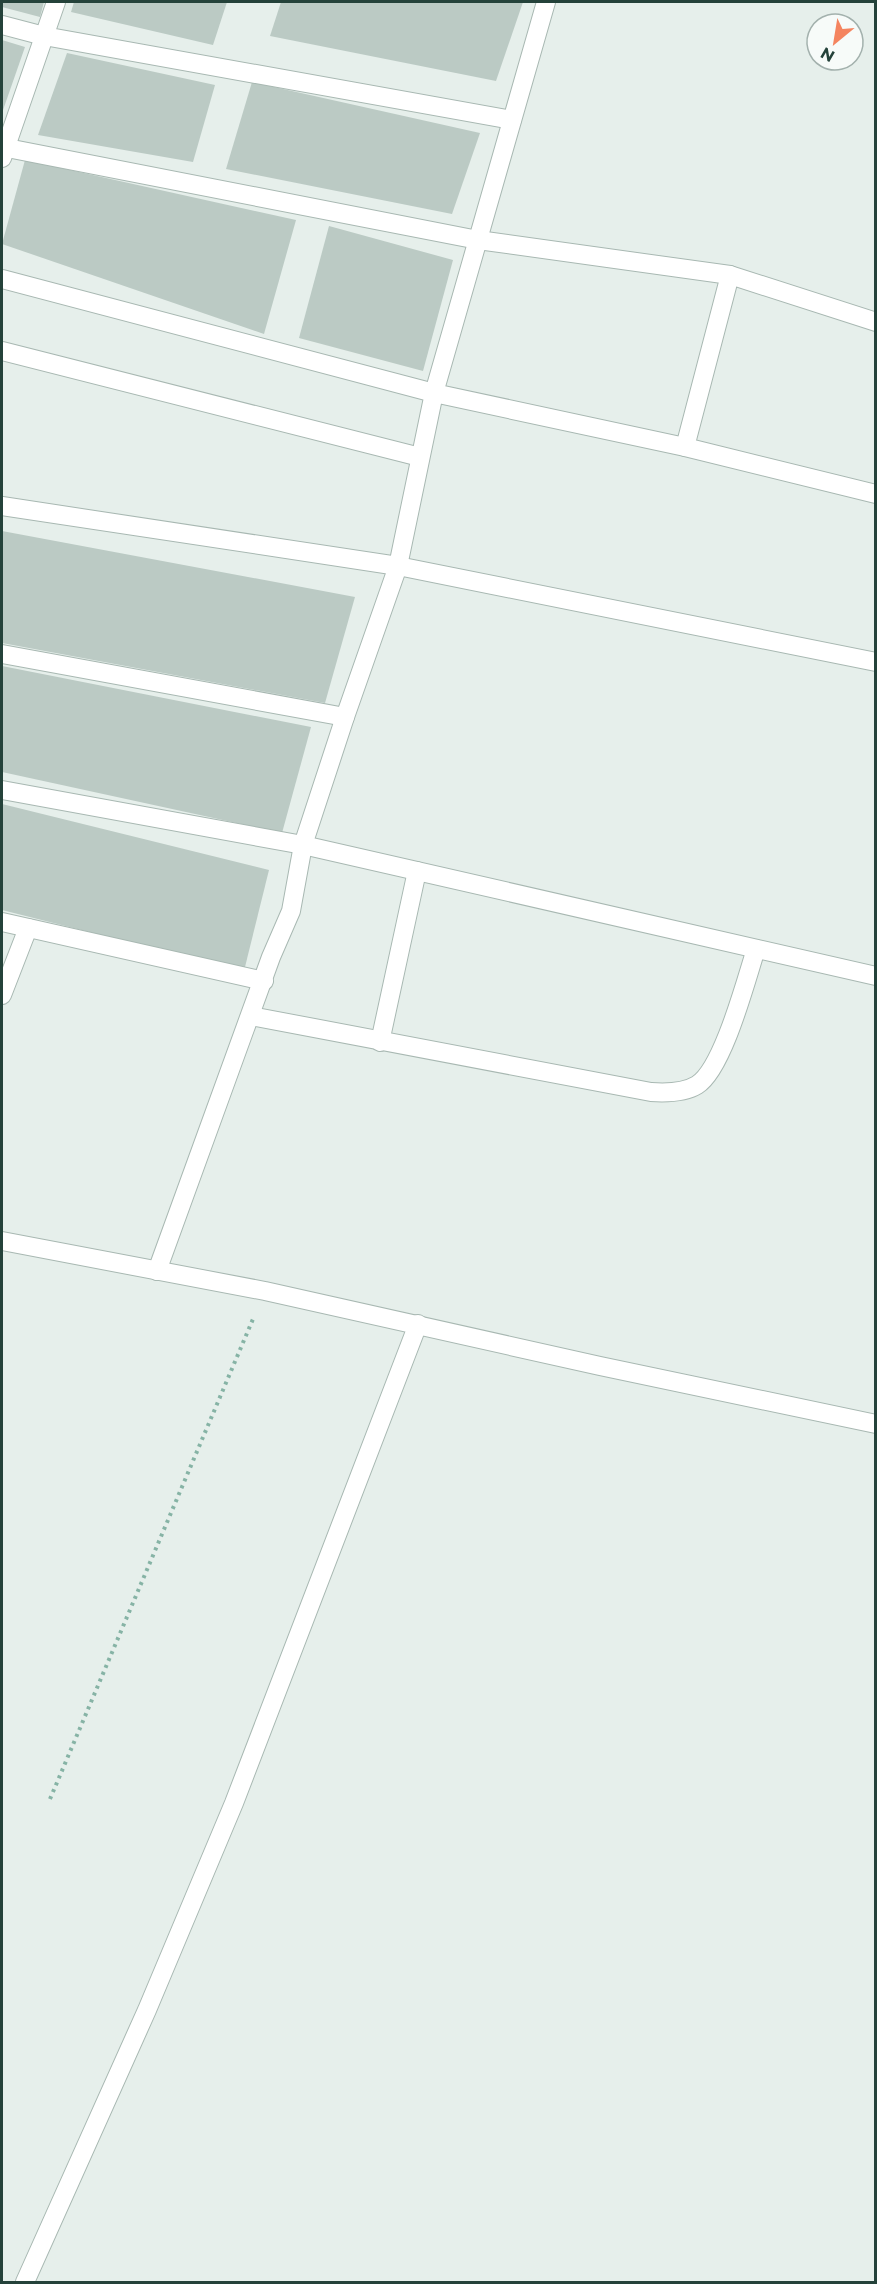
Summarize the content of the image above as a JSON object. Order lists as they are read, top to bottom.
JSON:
{
  "north": "bottom left"
}
